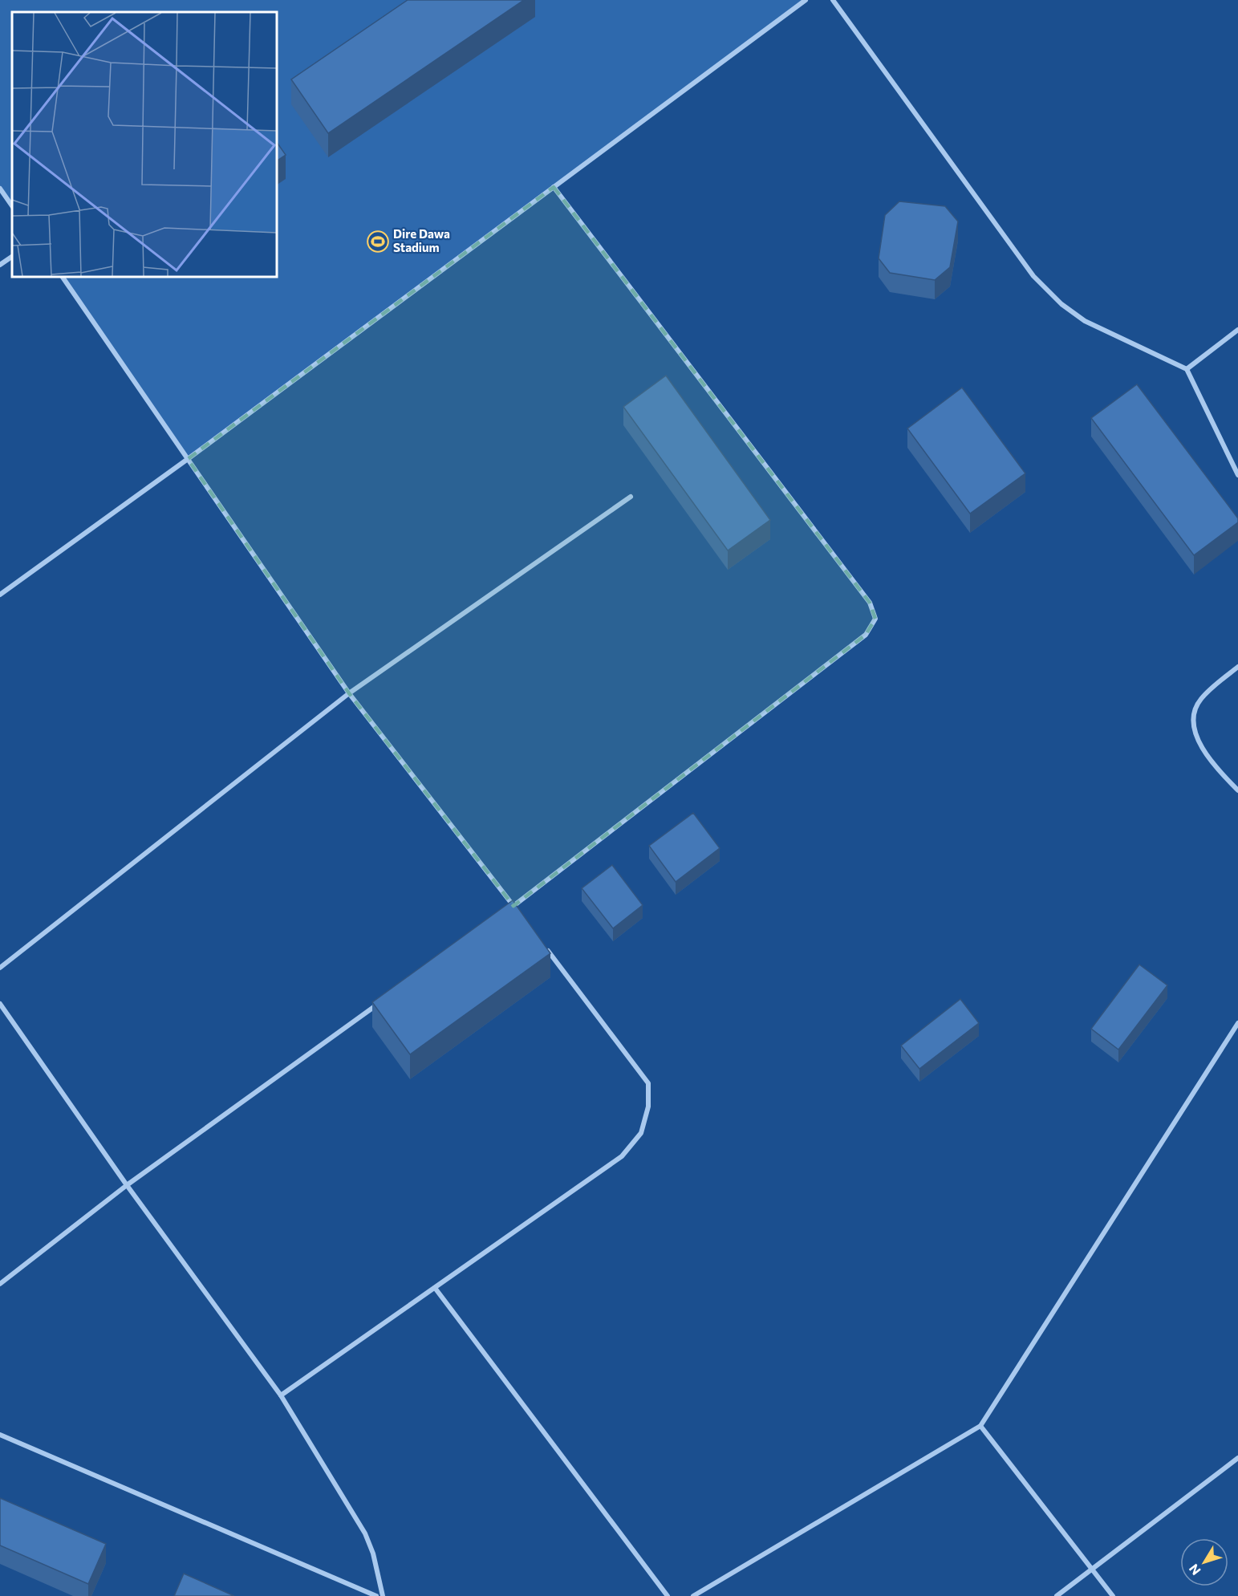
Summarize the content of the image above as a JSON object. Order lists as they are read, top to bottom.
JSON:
{
  "places": {
    "sports": ["Dire Dawa Stadium"]
  },
  "north": "bottom left"
}
